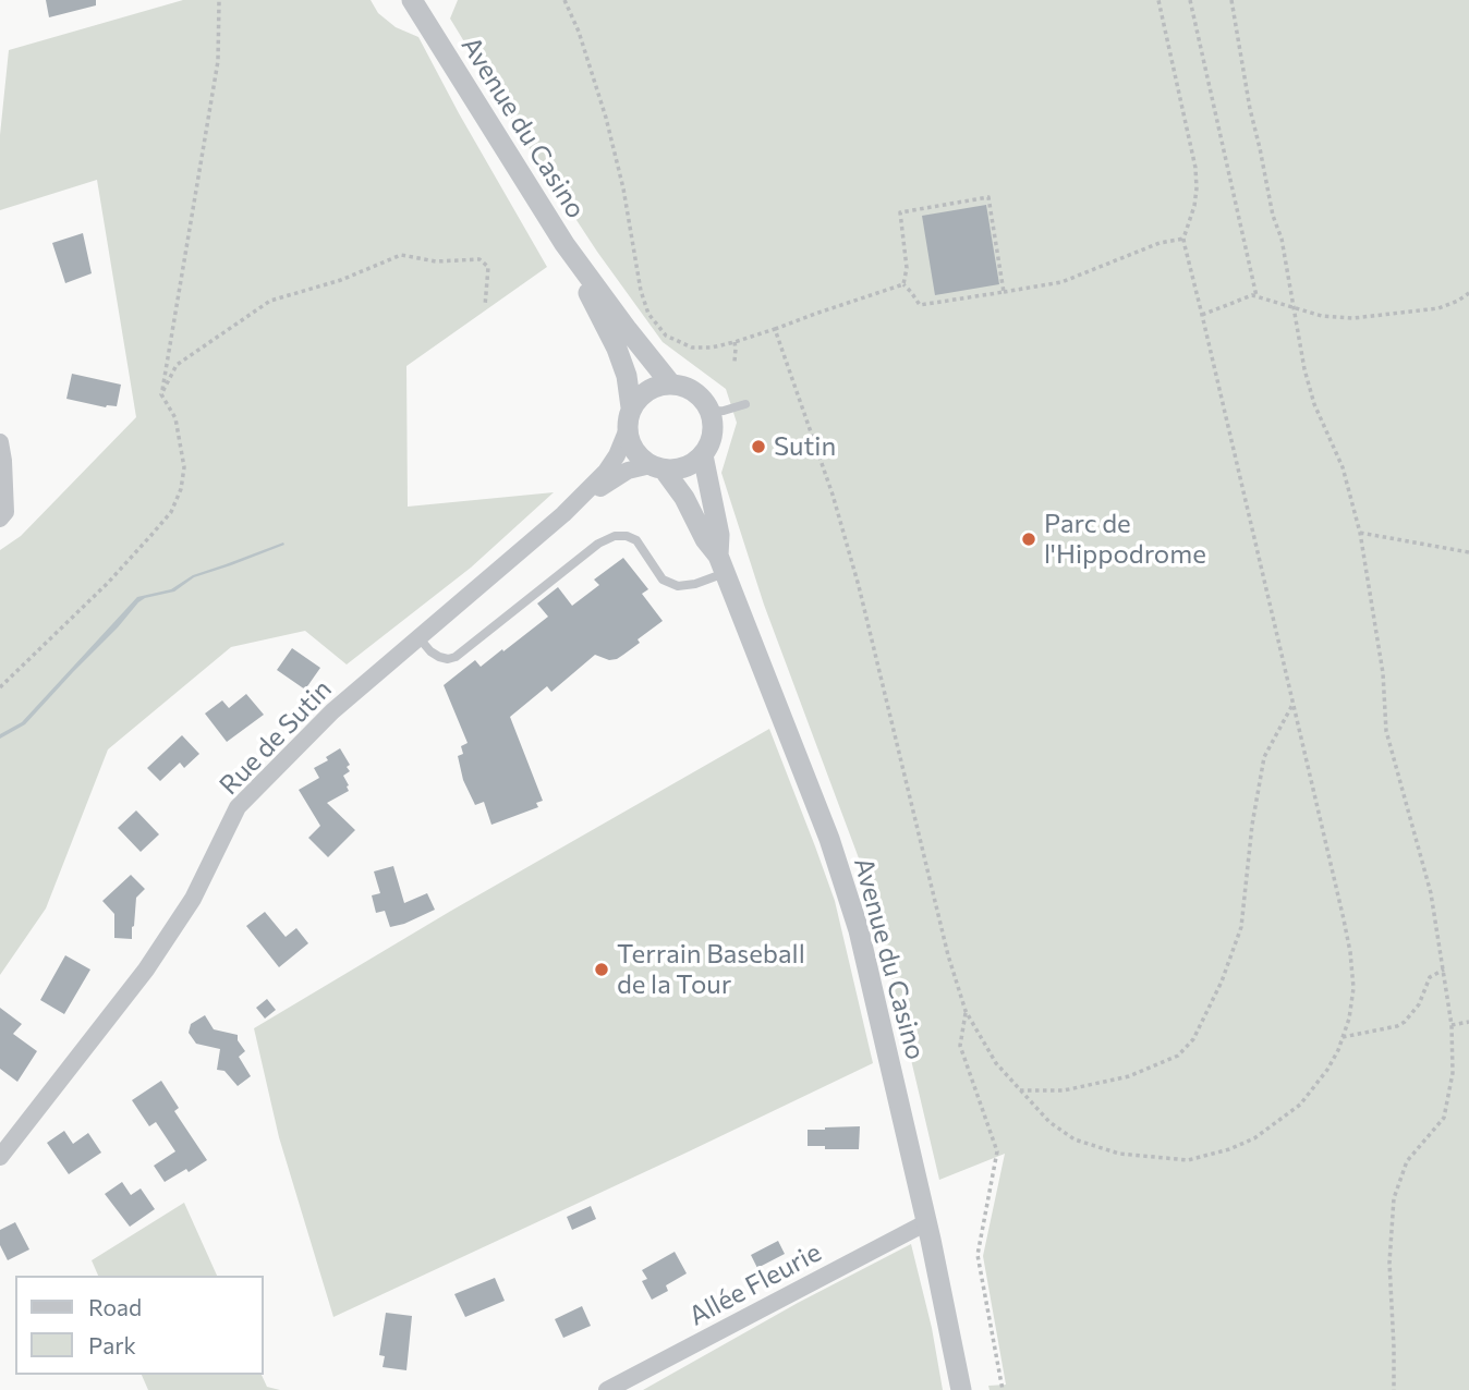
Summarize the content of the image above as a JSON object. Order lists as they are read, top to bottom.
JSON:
{
  "streets": {
    "street": ["Avenue du Casino", "Rue de Sutin", "Allée Fleurie"]
  },
  "crossings": [
    ["Avenue du Casino", "Allée Fleurie"]
  ],
  "places": ["Sutin", "Parc de l'Hippodrome", "Terrain Baseball de la Tour"],
  "legend": ["Road", "Park"]
}
